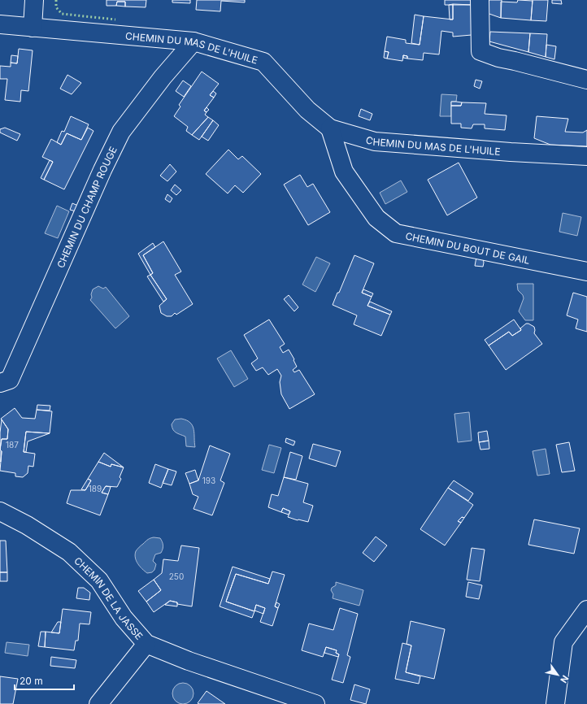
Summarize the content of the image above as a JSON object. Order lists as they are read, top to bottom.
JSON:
{
  "streets": {
    "street": [
      "CHEMIN DU MAS DE L'HUILE",
      "CHEMIN DU CHAMP ROUGE",
      "CHEMIN DU BOUT DE GAIL",
      "CHEMIN DE LA JASSE"
    ]
  },
  "crossings": [
    ["CHEMIN DU MAS DE L'HUILE", "CHEMIN DU CHAMP ROUGE"],
    ["CHEMIN DU MAS DE L'HUILE", "CHEMIN DU BOUT DE GAIL"]
  ],
  "house_numbers": [
    "187",
    "193",
    "189",
    "250"
  ],
  "scale_bar": "20 m",
  "north": "bottom right"
}
